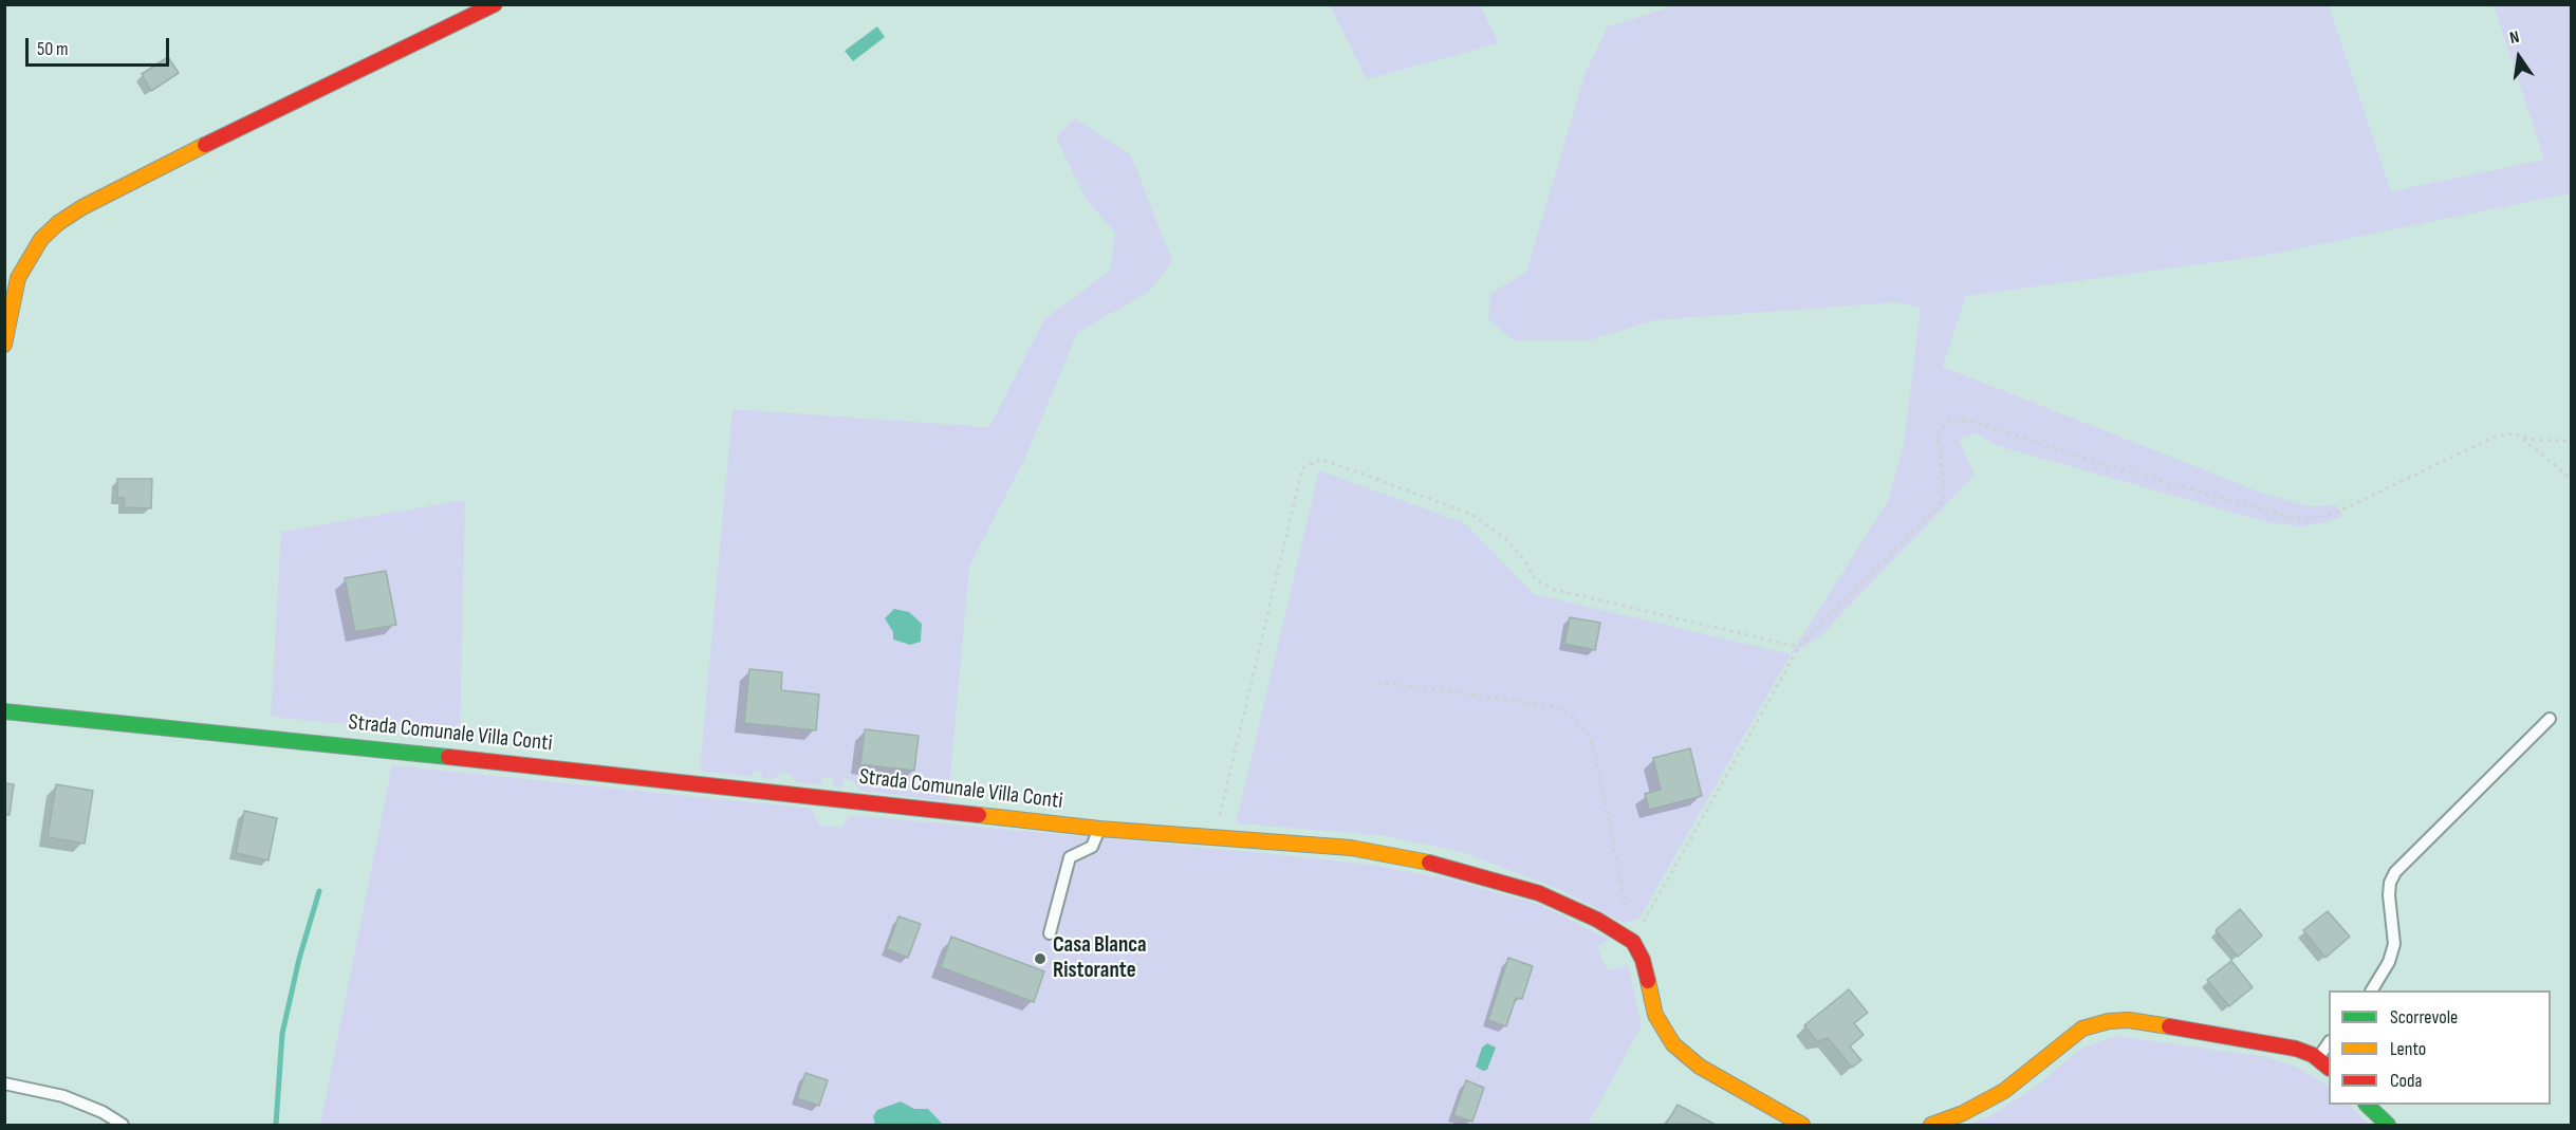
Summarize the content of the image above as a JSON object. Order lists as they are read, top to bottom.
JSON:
{
  "streets": {
    "street": ["Strada Comunale Villa Conti"]
  },
  "places": ["Casa Blanca Ristorante"],
  "legend": ["Scorrevole", "Lento", "Coda"],
  "scale_bar": "50 m",
  "north": "top"
}
